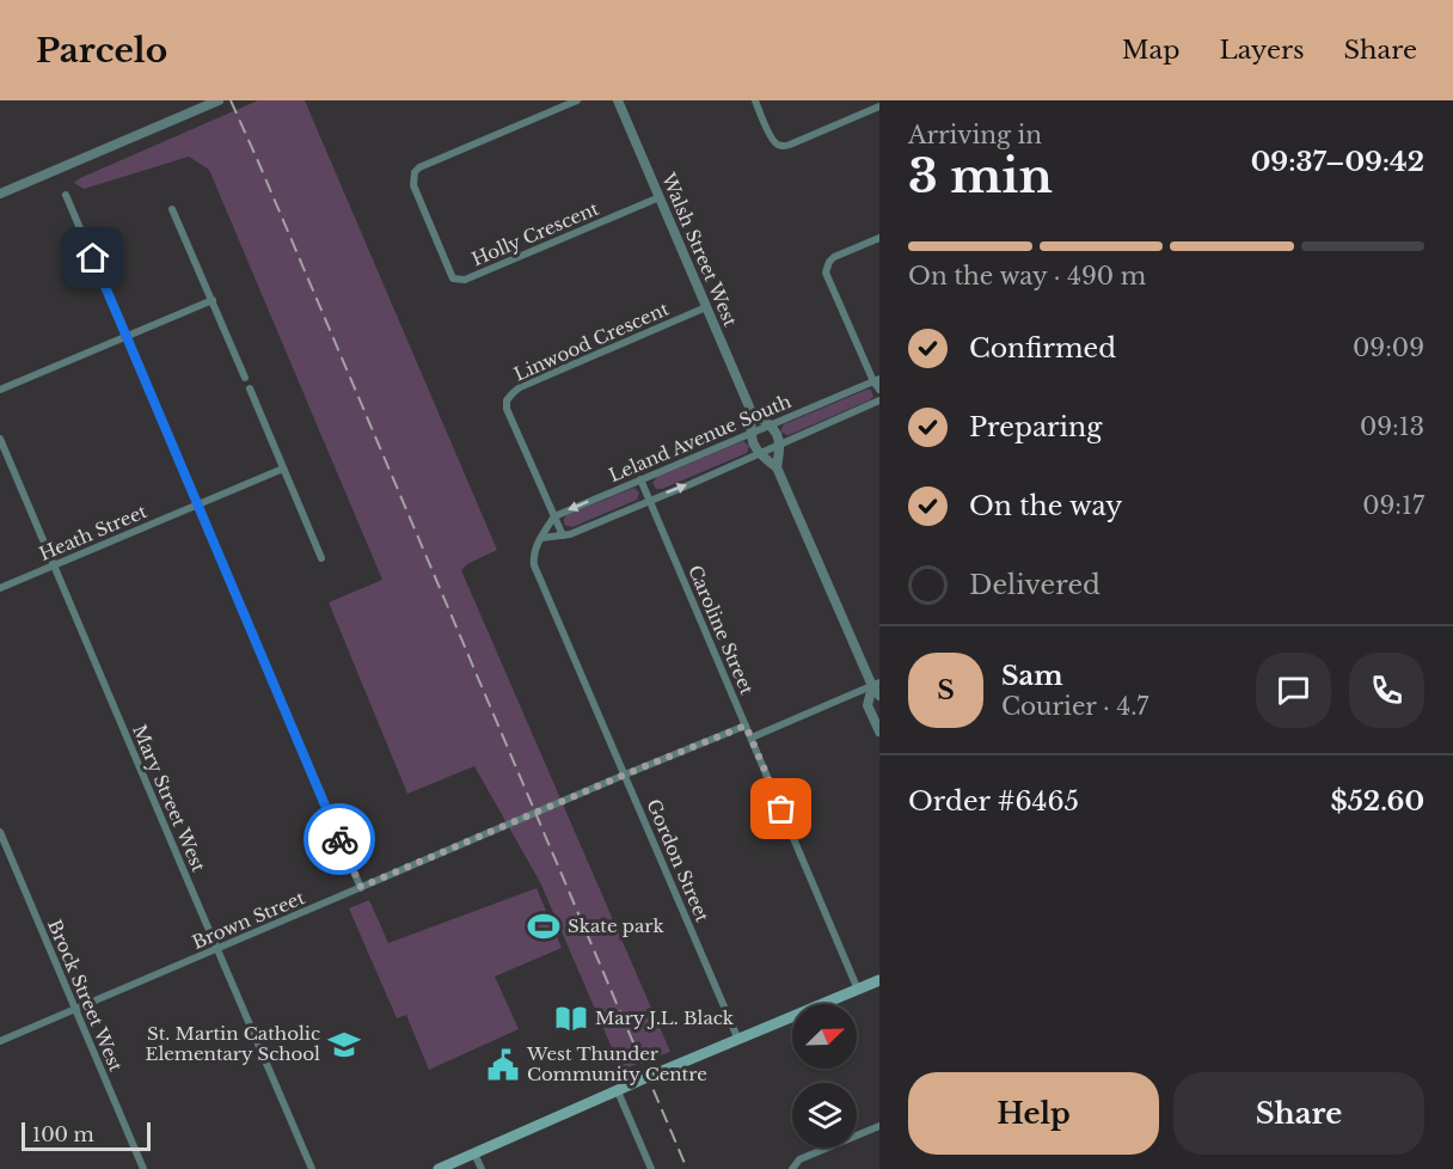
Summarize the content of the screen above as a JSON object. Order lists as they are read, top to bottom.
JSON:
{
  "streets": {
    "street": [
      "Holly Crescent",
      "Walsh Street West",
      "Linwood Crescent",
      "Leland Avenue South",
      "Heath Street",
      "Caroline Street",
      "Mary Street West",
      "Gordon Street",
      "Brown Street",
      "Brock Street West"
    ]
  },
  "crossings": [
    ["Holly Crescent", "Walsh Street West"],
    ["Walsh Street West", "Linwood Crescent"],
    ["Walsh Street West", "Leland Avenue South"],
    ["Linwood Crescent", "Leland Avenue South"],
    ["Leland Avenue South", "Caroline Street"],
    ["Leland Avenue South", "Gordon Street"],
    ["Heath Street", "Mary Street West"],
    ["Caroline Street", "Brown Street"],
    ["Mary Street West", "Brown Street"],
    ["Gordon Street", "Brown Street"],
    ["Brown Street", "Brock Street West"]
  ],
  "places": {
    "sports": ["Skate park"],
    "library": ["Mary J.L. Black"],
    "school or university": ["St. Martin Catholic Elementary School"],
    "public building": ["West Thunder Community Centre"]
  },
  "scale_bar": "100 m",
  "north": "top right",
  "page": {
    "header": "Parcelo",
    "nav": ["Map", "Layers", "Share"],
    "heading": ["3 min", "Arriving in", "09:37–09:42"],
    "panel": [
      "Sam",
      "Courier · 4.7",
      "Order #6465",
      "$52.60"
    ],
    "bar": "On the way · 490 m",
    "list": [
      ["Confirmed", "09:09"],
      ["Preparing", "09:13"],
      ["On the way", "09:17"],
      "Delivered"
    ],
    "round": "S",
    "buttons": ["Help", "Share"],
    "scale": "100 m"
  }
}
